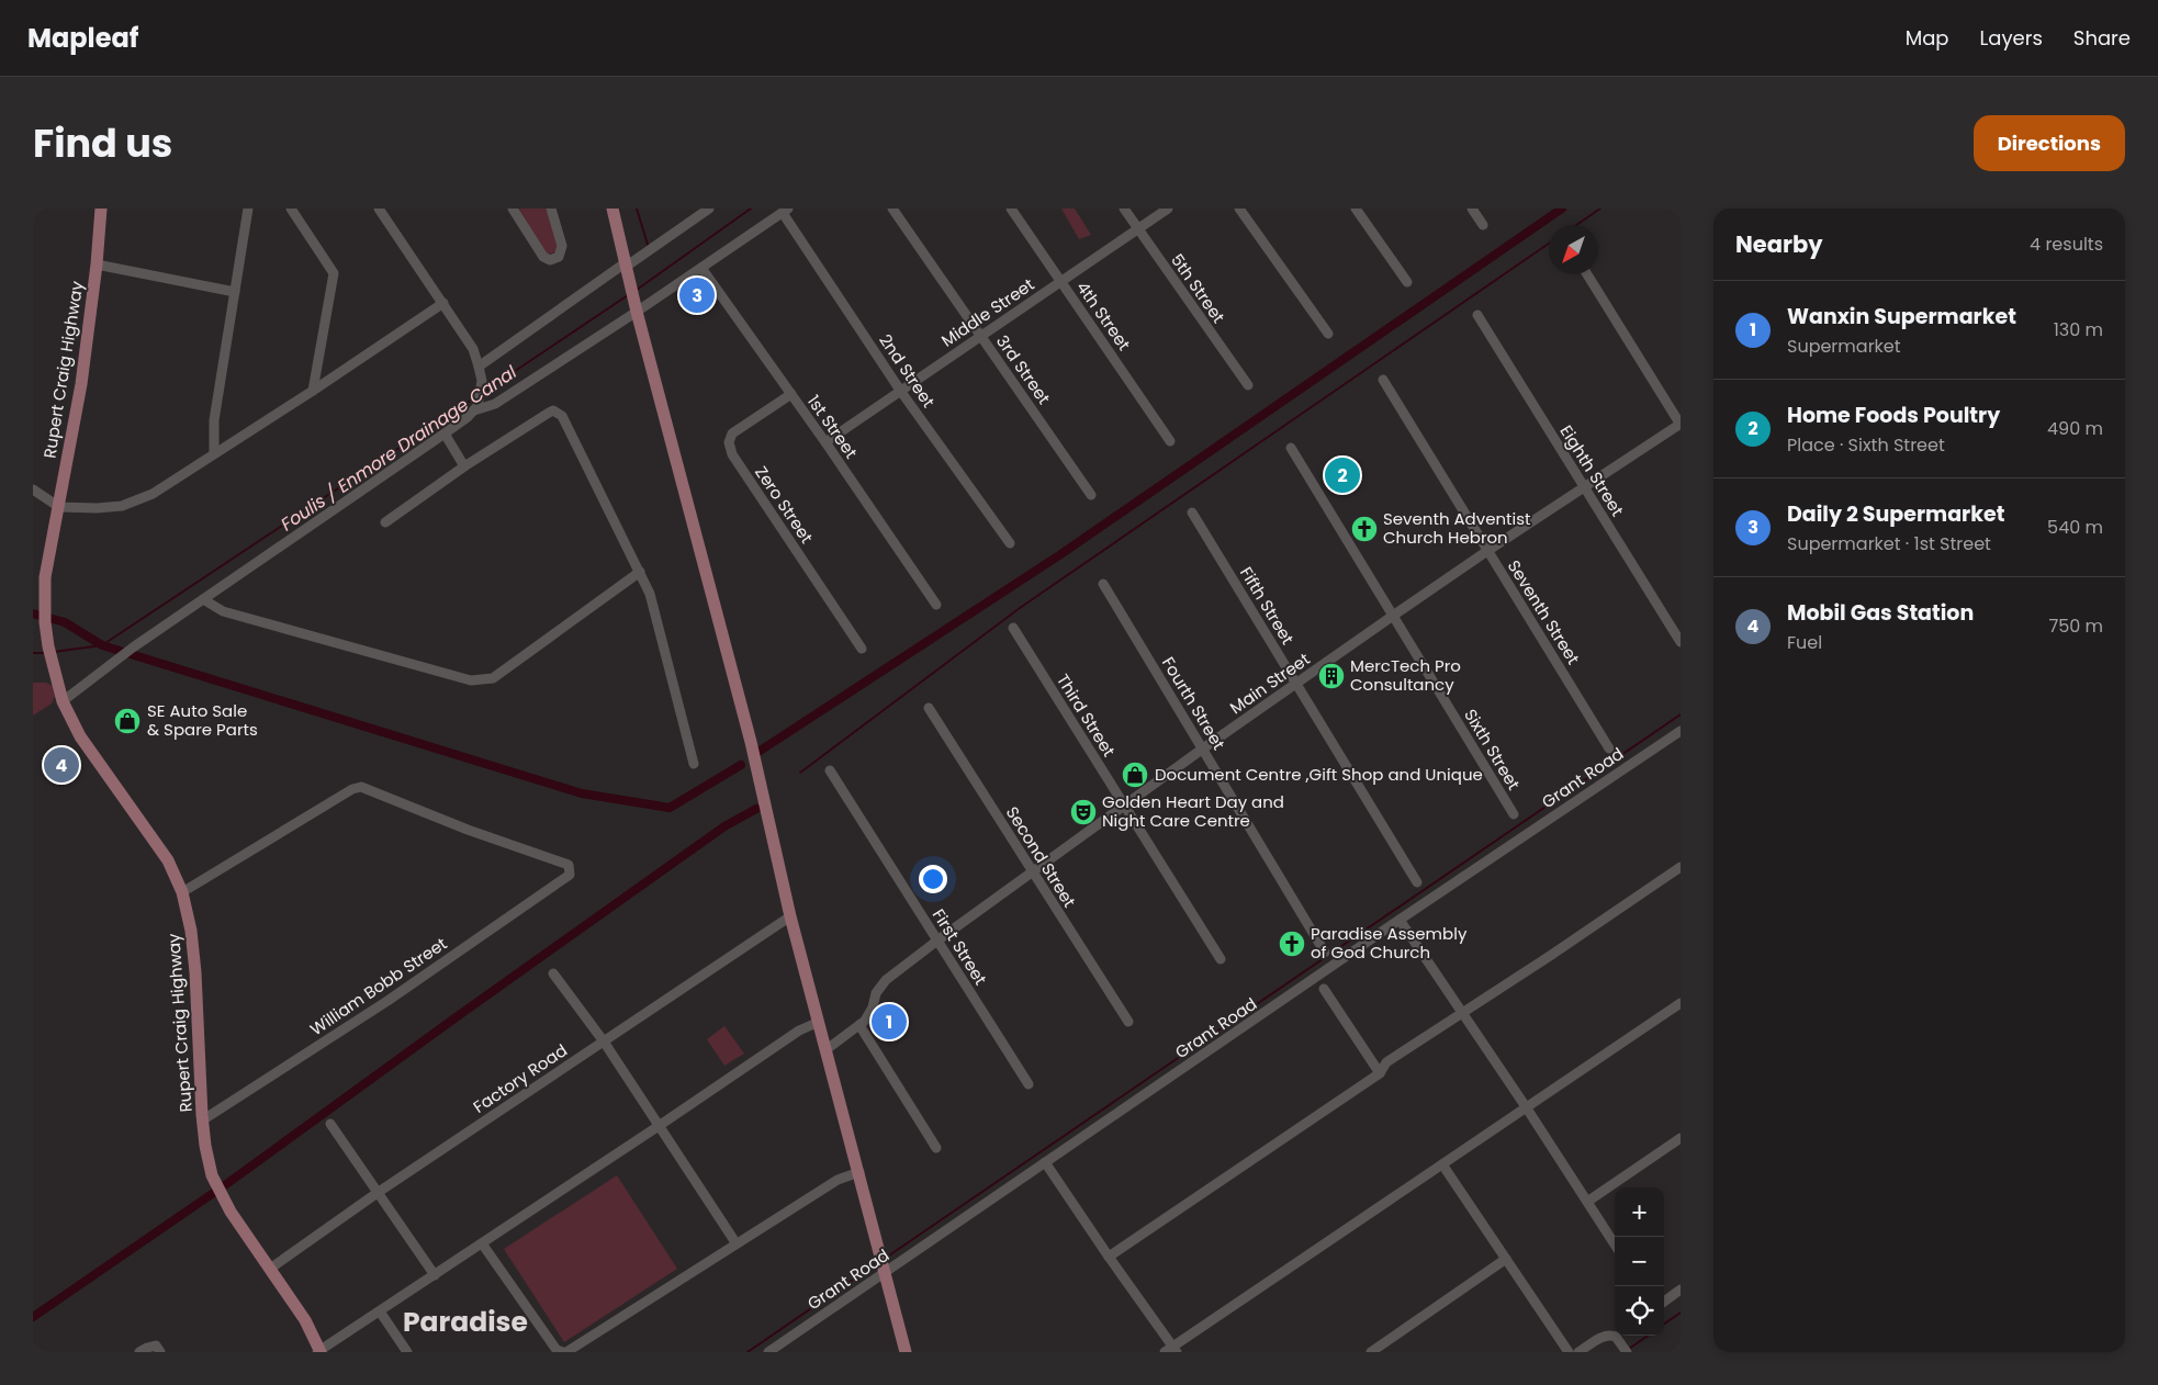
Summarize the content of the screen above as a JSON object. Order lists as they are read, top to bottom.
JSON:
{
  "streets": {
    "main road": ["Rupert Craig Highway"],
    "street": [
      "5th Street",
      "Middle Street",
      "4th Street",
      "3rd Street",
      "2nd Street",
      "1st Street",
      "Eighth Street",
      "Zero Street",
      "Fifth Street",
      "Seventh Street",
      "Main Street",
      "Fourth Street",
      "Third Street",
      "Sixth Street",
      "Grant Road",
      "Second Street",
      "First Street",
      "William Bobb Street",
      "Factory Road"
    ]
  },
  "crossings": [
    ["5th Street", "Middle Street"],
    ["Middle Street", "4th Street"],
    ["Middle Street", "3rd Street"],
    ["Middle Street", "2nd Street"],
    ["Middle Street", "1st Street"],
    ["Rupert Craig Highway", "William Bobb Street"],
    ["Rupert Craig Highway", "Factory Road"],
    ["1st Street", "Zero Street"],
    ["Eighth Street", "Main Street"],
    ["Fifth Street", "Main Street"],
    ["Seventh Street", "Main Street"],
    ["Main Street", "Fourth Street"],
    ["Main Street", "Third Street"],
    ["Main Street", "Sixth Street"],
    ["Main Street", "Second Street"],
    ["Main Street", "First Street"]
  ],
  "districts": ["Paradise"],
  "water": ["Foulis / Enmore Drainage Canal"],
  "places": {
    "church": ["Seventh Adventist Church Hebron", "Paradise Assembly of God Church"],
    "building": ["MercTech Pro Consultancy"],
    "shop": ["SE Auto Sale & Spare Parts", "Document Centre ,Gift Shop and Unique"],
    "theatre": ["Golden Heart Day and Night Care Centre"]
  },
  "north": "bottom left",
  "page": {
    "header": "Mapleaf",
    "nav": ["Map", "Layers", "Share"],
    "title": "Find us",
    "buttons": "Directions",
    "heading": ["Nearby", "4 results"],
    "pins": [
      "3",
      "2",
      "4",
      "1"
    ],
    "list": [
      {
        "mark": "1",
        "name": "Wanxin Supermarket",
        "note": "Supermarket",
        "value": "130 m"
      },
      {
        "mark": "2",
        "name": "Home Foods Poultry",
        "note": "Place · Sixth Street",
        "value": "490 m"
      },
      {
        "mark": "3",
        "name": "Daily 2 Supermarket",
        "note": "Supermarket · 1st Street",
        "value": "540 m"
      },
      {
        "mark": "4",
        "name": "Mobil Gas Station",
        "note": "Fuel",
        "value": "750 m"
      }
    ],
    "map_buttons": ["+", "−"]
  }
}
